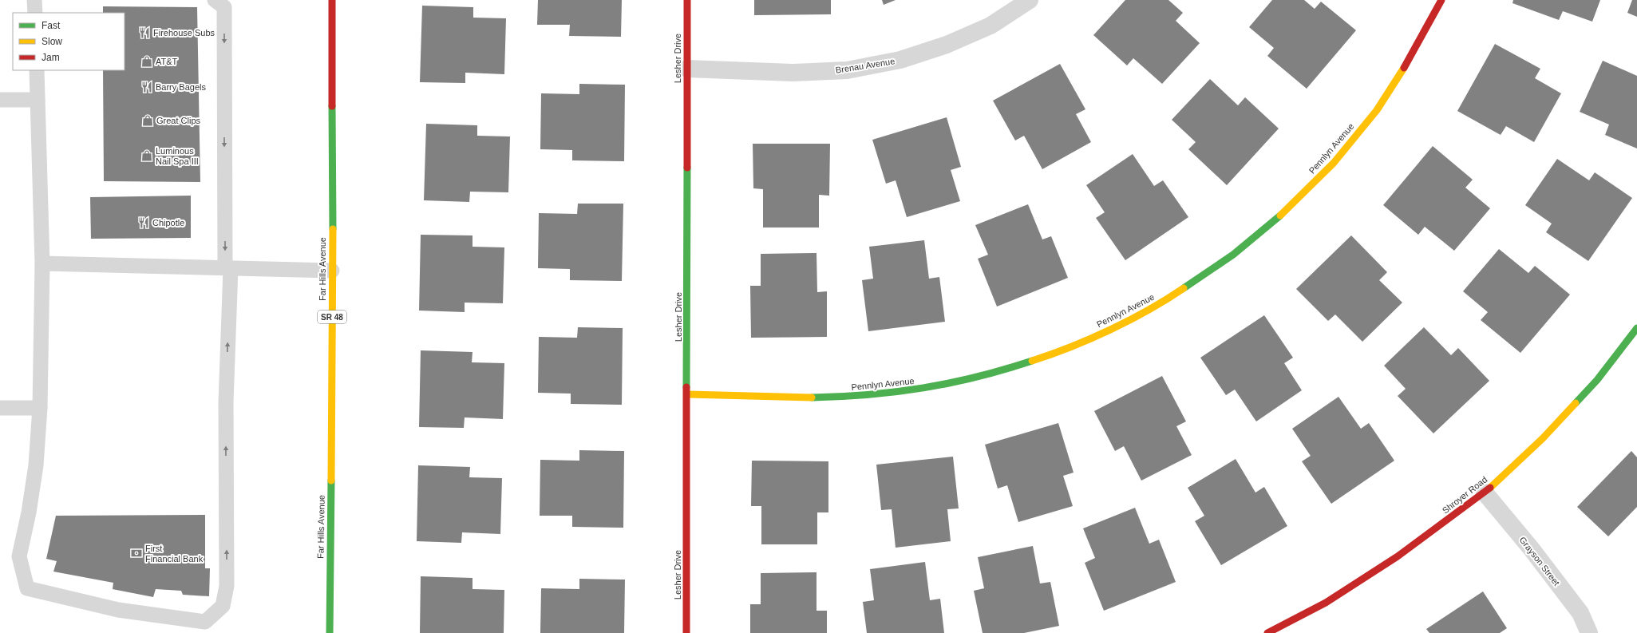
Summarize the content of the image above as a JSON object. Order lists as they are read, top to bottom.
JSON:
{
  "streets": {
    "street": [
      "Lesher Drive",
      "Brenau Avenue",
      "Pennlyn Avenue",
      "Far Hills Avenue",
      "SR 48",
      "Shroyer Road",
      "Grayson Street"
    ]
  },
  "crossings": [
    ["Lesher Drive", "Brenau Avenue"],
    ["Lesher Drive", "Pennlyn Avenue"],
    ["Shroyer Road", "Grayson Street"]
  ],
  "places": {
    "restaurant": ["Firehouse Subs", "Barry Bagels", "Chipotle"],
    "shop": ["AT&T", "Great Clips", "Luminous Nail Spa III"],
    "bank": ["First Financial Bank"]
  },
  "legend": ["Fast", "Slow", "Jam"]
}
